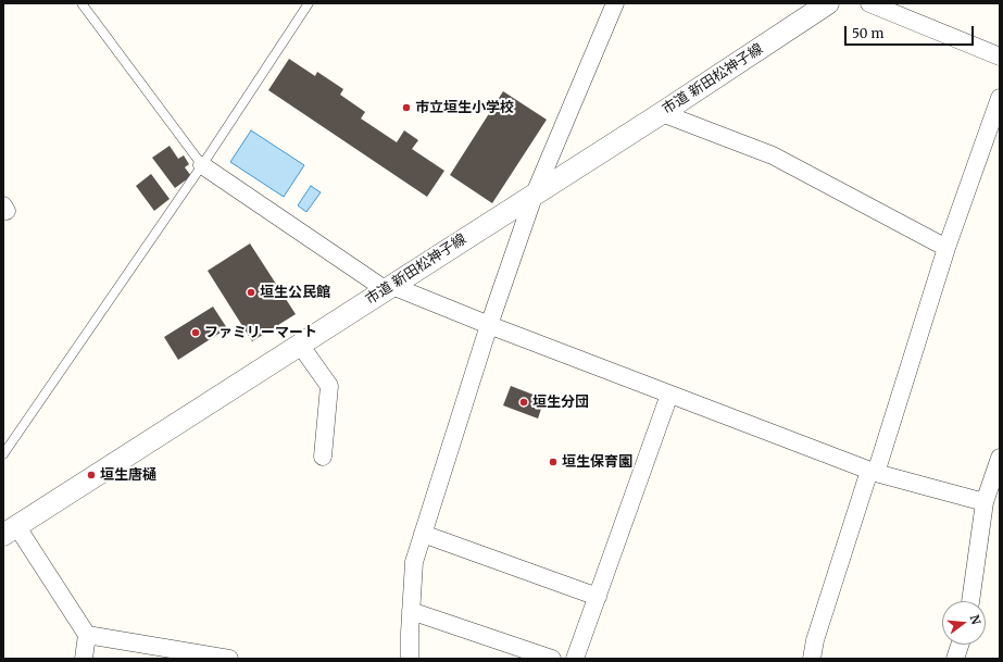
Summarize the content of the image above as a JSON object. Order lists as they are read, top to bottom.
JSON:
{
  "streets": {
    "street": ["市道 新田松神子線"]
  },
  "places": [
    "市立垣生小学校",
    "垣生公民館",
    "ファミリーマート",
    "垣生分団",
    "垣生保育園",
    "垣生唐樋"
  ],
  "scale_bar": "50 m",
  "north": "right"
}
